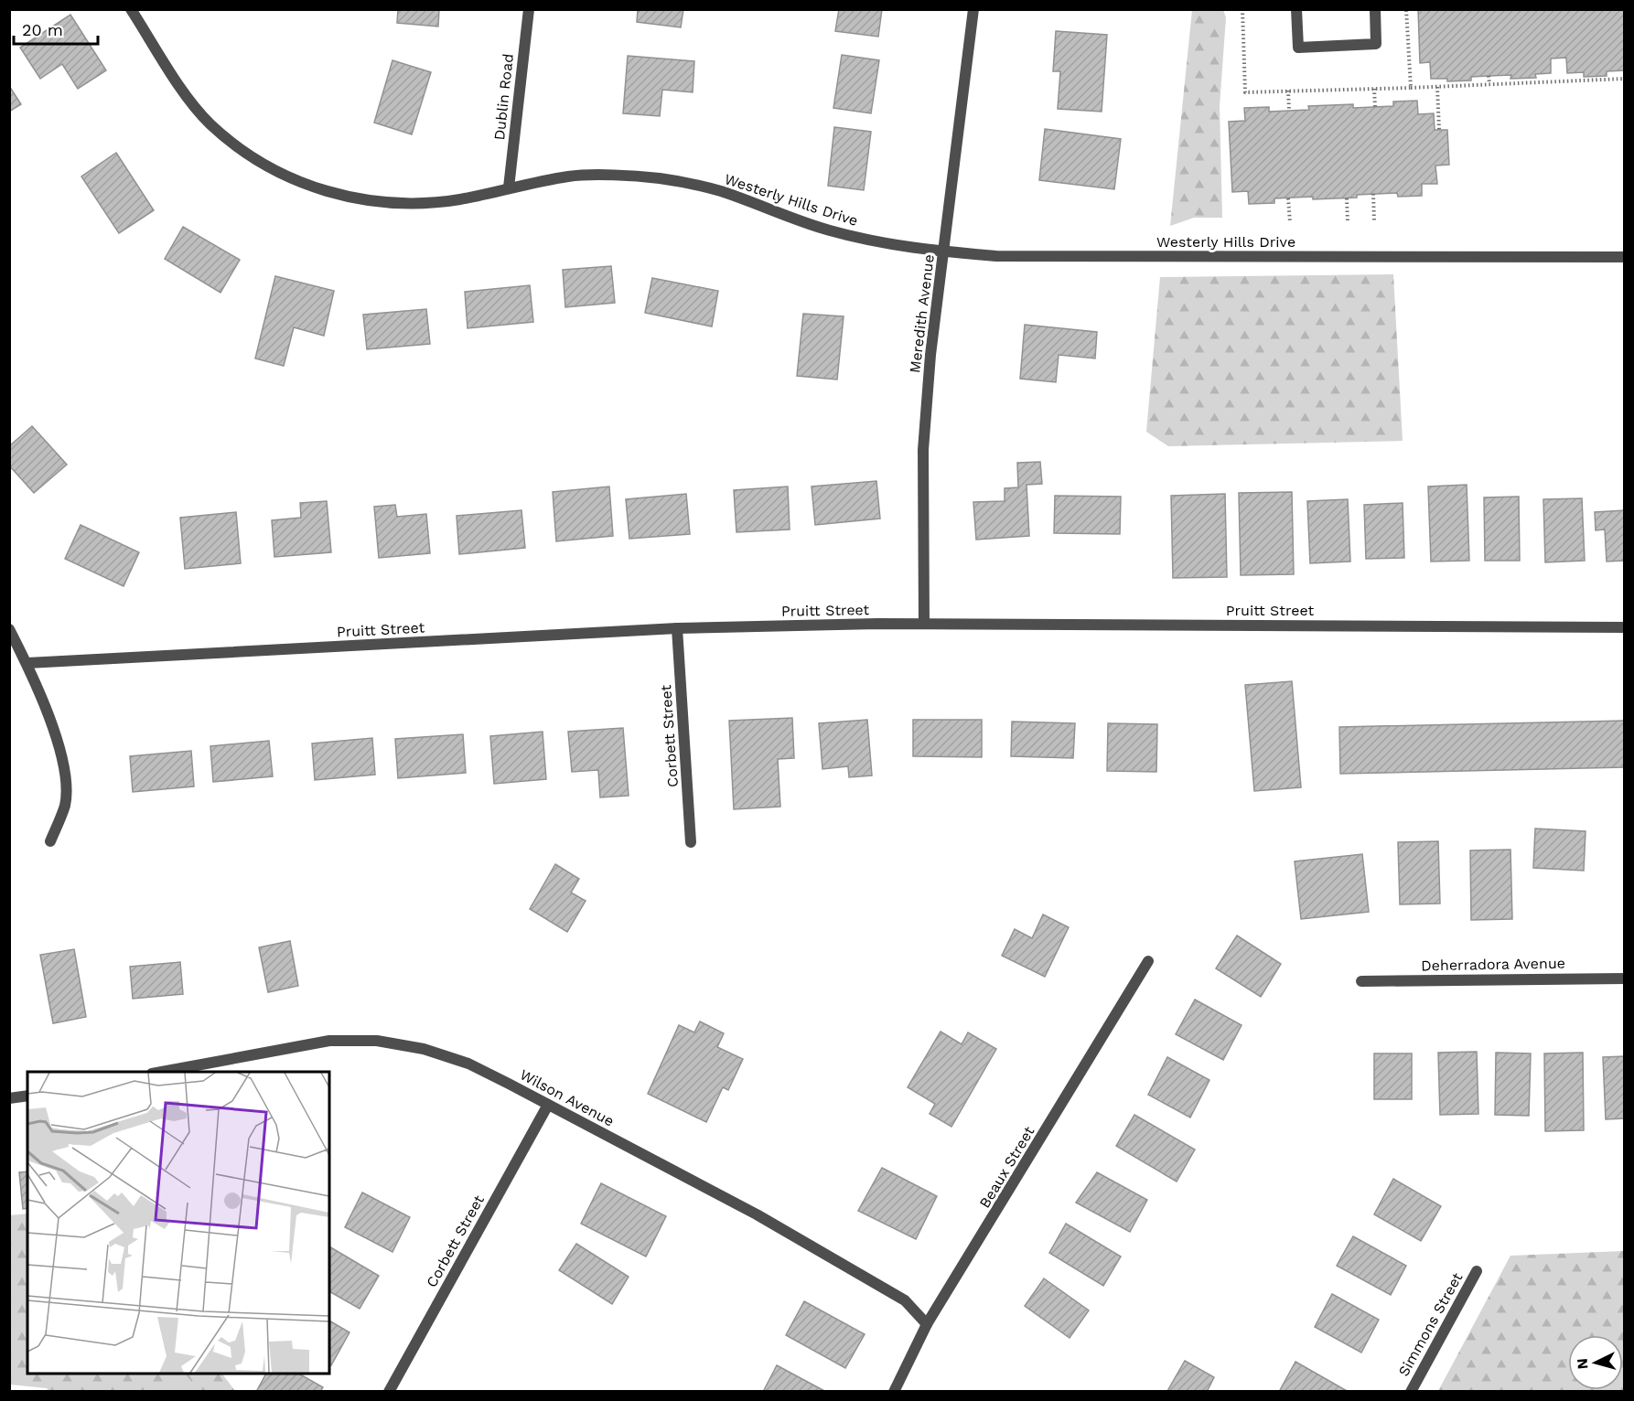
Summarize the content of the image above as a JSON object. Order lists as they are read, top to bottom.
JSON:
{
  "streets": {
    "street": [
      "Dublin Road",
      "Westerly Hills Drive",
      "Meredith Avenue",
      "Pruitt Street",
      "Corbett Street",
      "Deherradora Avenue",
      "Wilson Avenue",
      "Beaux Street",
      "Simmons Street"
    ]
  },
  "crossings": [
    ["Dublin Road", "Westerly Hills Drive"],
    ["Westerly Hills Drive", "Meredith Avenue"],
    ["Meredith Avenue", "Pruitt Street"],
    ["Pruitt Street", "Corbett Street"],
    ["Corbett Street", "Wilson Avenue"],
    ["Wilson Avenue", "Beaux Street"]
  ],
  "scale_bar": "20 m",
  "north": "left"
}
